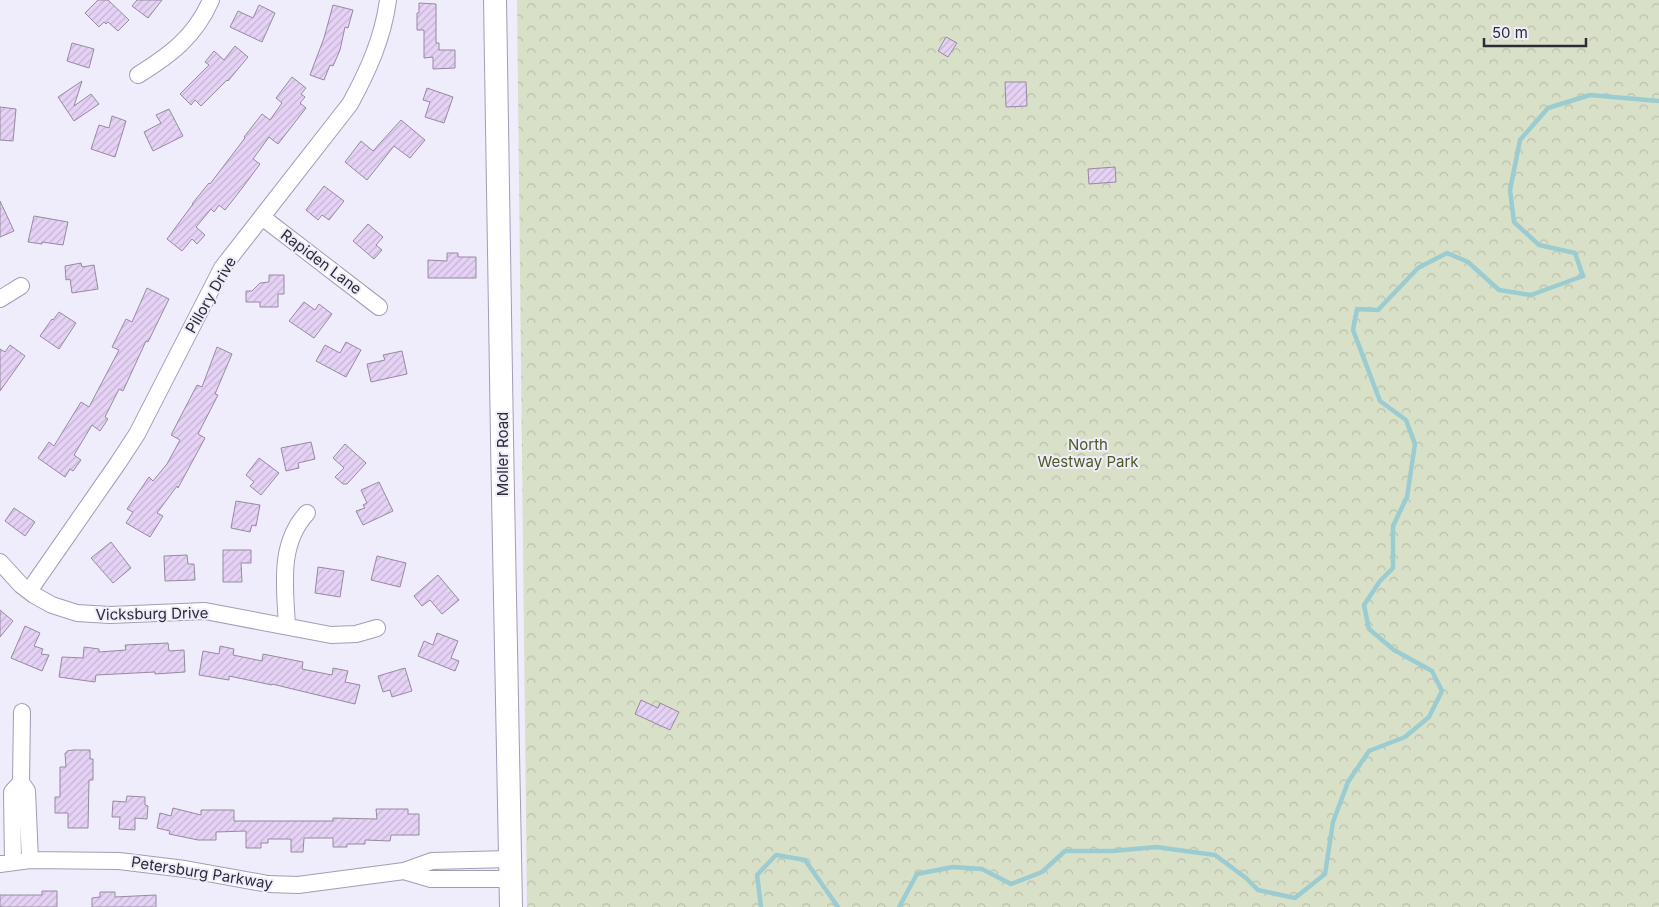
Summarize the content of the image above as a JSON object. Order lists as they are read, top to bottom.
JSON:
{
  "streets": {
    "street": [
      "Rapiden Lane",
      "Pillory Drive",
      "Moller Road",
      "Vicksburg Drive",
      "Petersburg Parkway"
    ]
  },
  "crossings": [
    ["Rapiden Lane", "Pillory Drive"],
    ["Pillory Drive", "Vicksburg Drive"],
    ["Moller Road", "Petersburg Parkway"]
  ],
  "parks": ["North Westway Park"],
  "scale_bar": "50 m"
}
